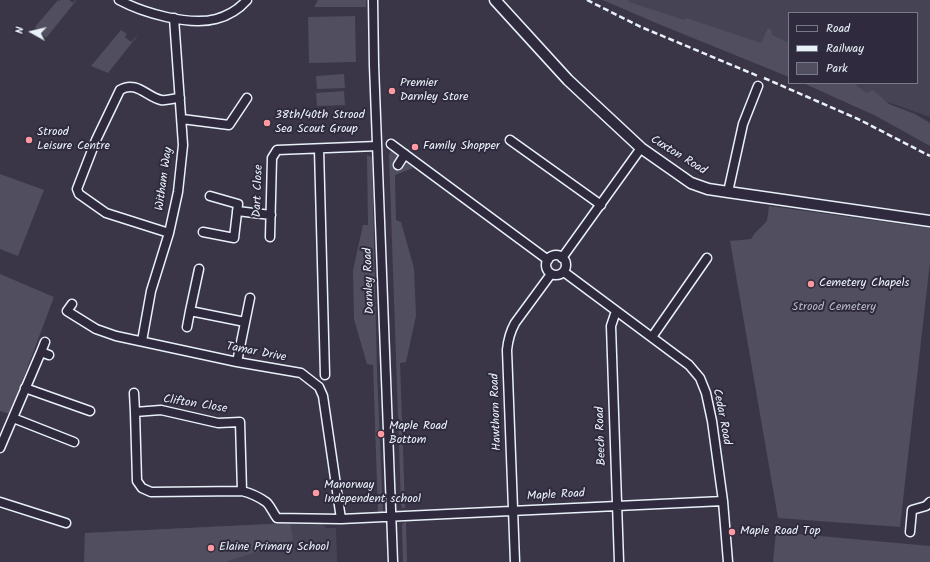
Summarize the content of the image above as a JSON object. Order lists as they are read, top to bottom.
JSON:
{
  "streets": {
    "main road": ["Cuxton Road"],
    "street": [
      "Witham Way",
      "Dart Close",
      "Darnley Road",
      "Tamar Drive",
      "Clifton Close",
      "Hawthorn Road",
      "Cedar Road",
      "Beech Road",
      "Maple Road"
    ]
  },
  "crossings": [
    ["Witham Way", "Tamar Drive"],
    ["Dart Close", "Darnley Road"],
    ["Darnley Road", "Maple Road"],
    ["Hawthorn Road", "Cedar Road"],
    ["Hawthorn Road", "Maple Road"],
    ["Cedar Road", "Beech Road"],
    ["Cedar Road", "Maple Road"],
    ["Beech Road", "Maple Road"]
  ],
  "parks": ["Strood Cemetery"],
  "places": [
    "Premier Darnley Store",
    "38th/40th Strood Sea Scout Group",
    "Strood Leisure Centre",
    "Family Shopper",
    "Cemetery Chapels",
    "Maple Road Bottom",
    "Manorway Independent school",
    "Maple Road Top",
    "Elaine Primary School"
  ],
  "legend": ["Road", "Railway", "Park"],
  "north": "left"
}
